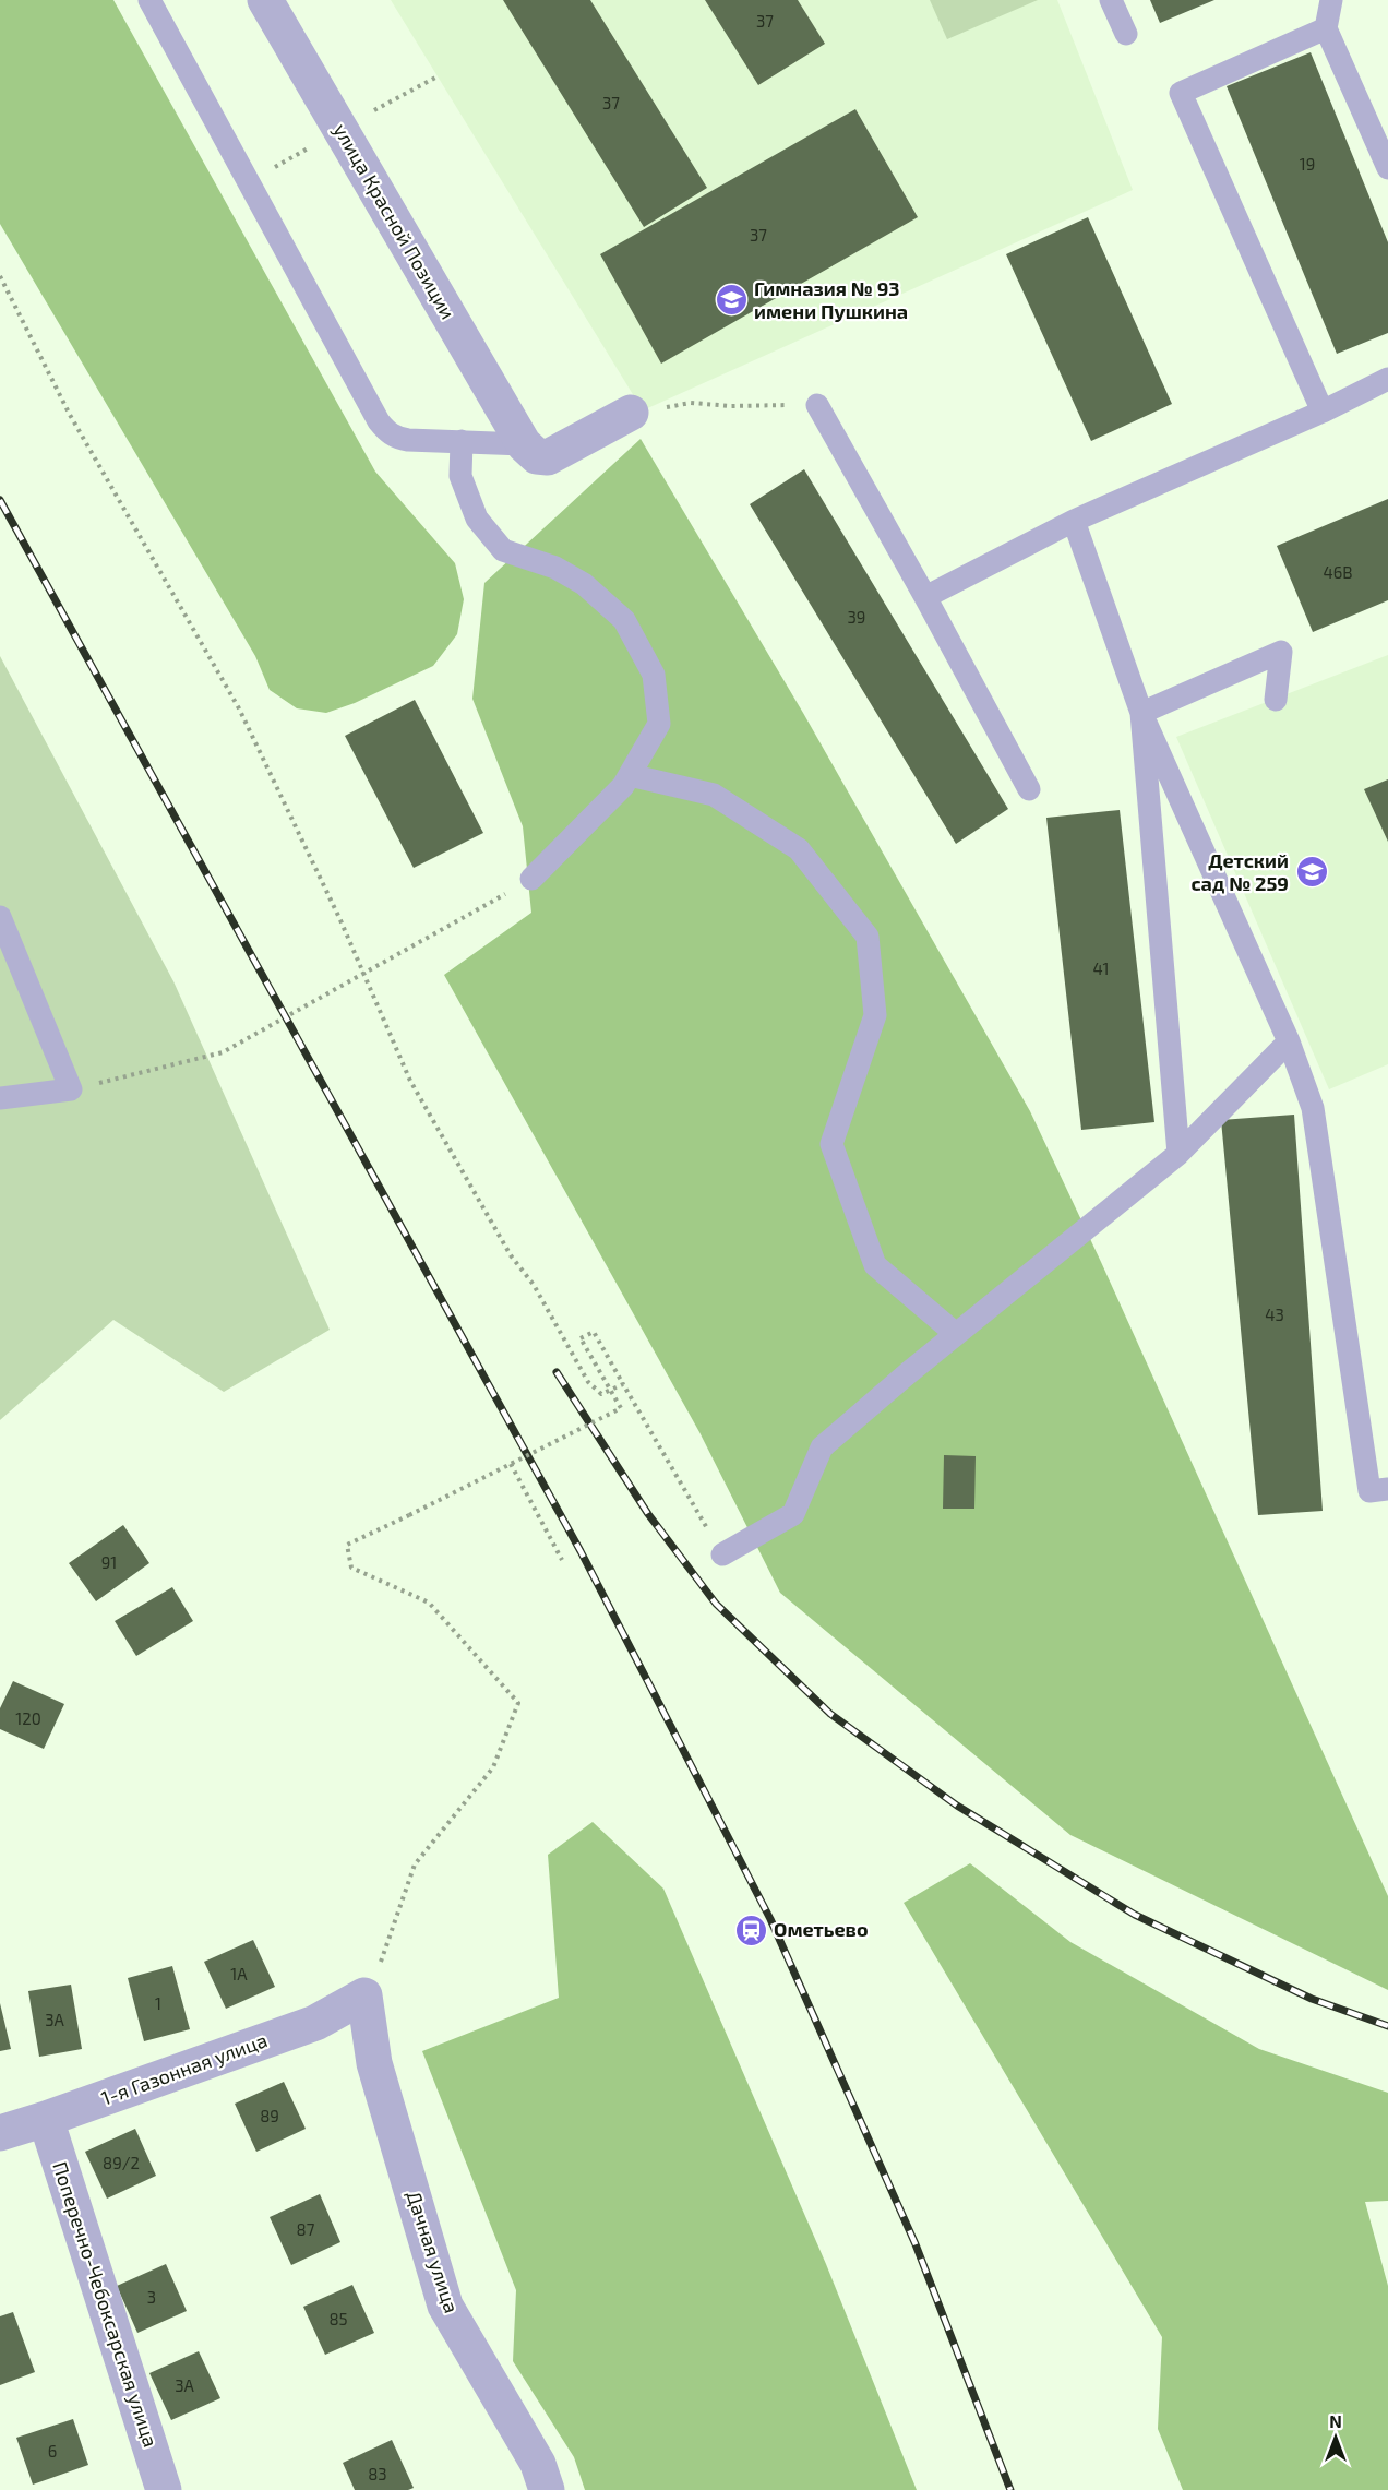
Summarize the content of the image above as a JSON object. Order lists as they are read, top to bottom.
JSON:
{
  "streets": {
    "street": [
      "улица Красной Позиции",
      "1-я Газонная улица",
      "Дачная улица",
      "Поперечно-Чебоксарская улица"
    ]
  },
  "crossings": [
    ["1-я Газонная улица", "Дачная улица"],
    ["1-я Газонная улица", "Поперечно-Чебоксарская улица"]
  ],
  "places": {
    "school or university": ["Гимназия № 93 имени Пушкина", "Детский сад № 259"],
    "station": ["Ометьево"]
  },
  "house_numbers": [
    "37",
    "37",
    "19",
    "37",
    "46В",
    "39",
    "41",
    "43",
    "91",
    "120",
    "1А",
    "1",
    "3А",
    "89",
    "89/2",
    "87",
    "3",
    "85",
    "3А",
    "6",
    "83"
  ],
  "north": "top"
}
